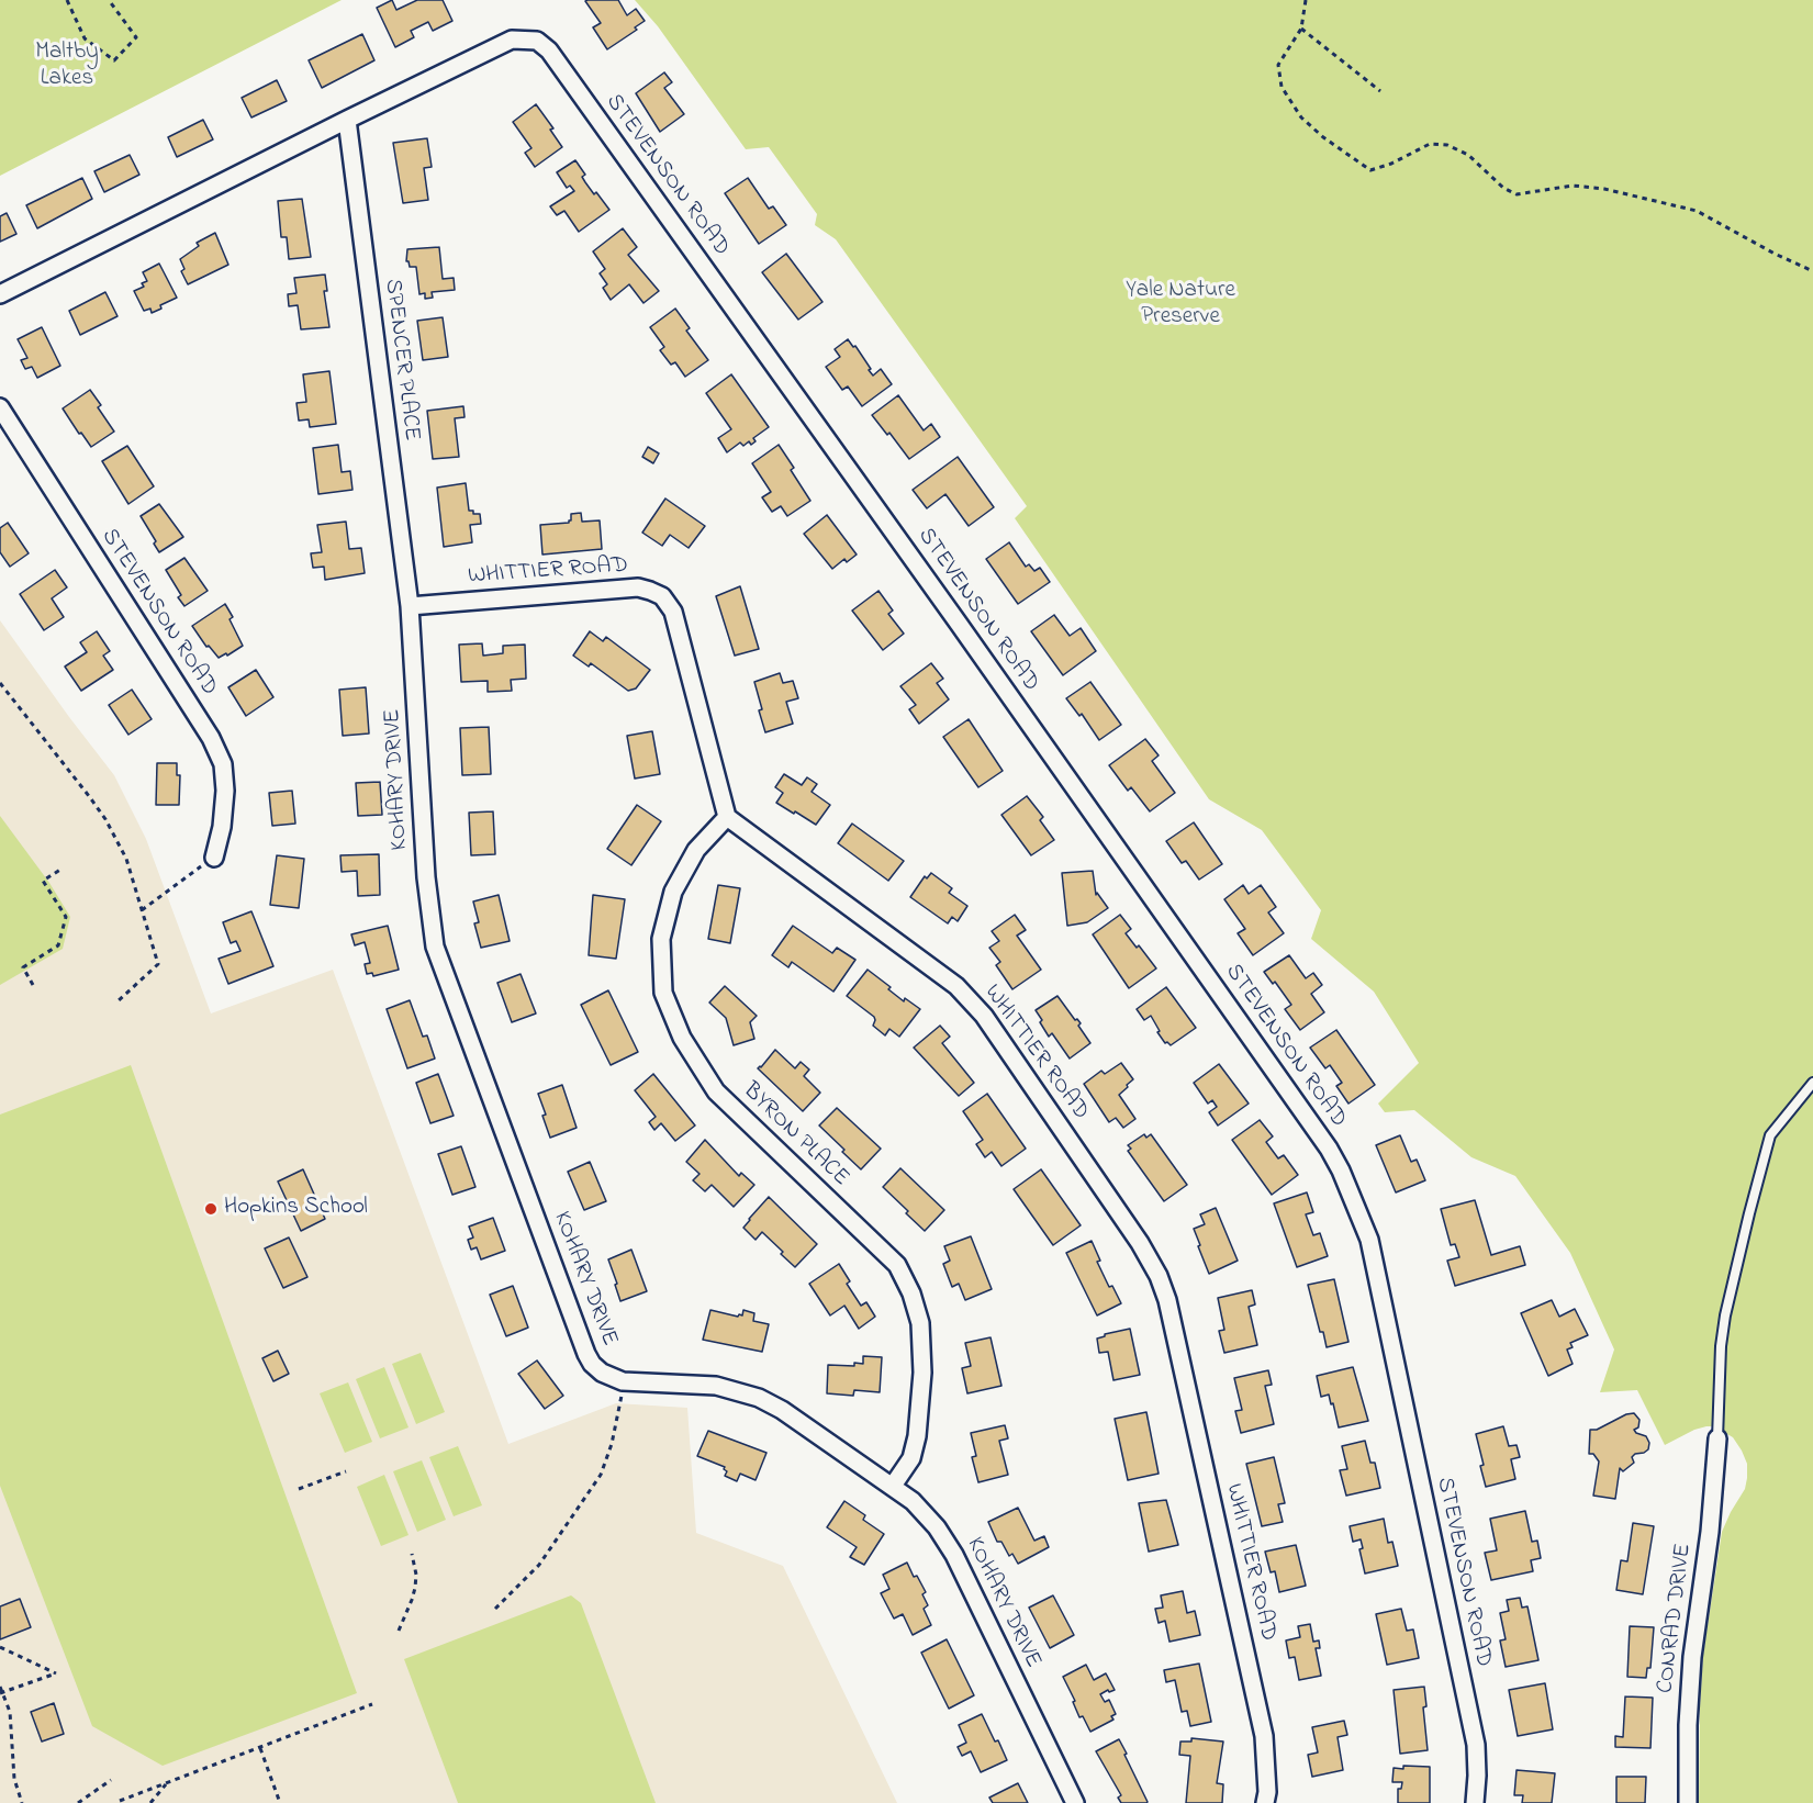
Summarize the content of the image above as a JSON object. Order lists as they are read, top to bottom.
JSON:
{
  "streets": {
    "street": [
      "STEVENSON ROAD",
      "SPENCER PLACE",
      "WHITTIER ROAD",
      "KOHARY DRIVE",
      "BYRON PLACE",
      "CONRAD DRIVE"
    ]
  },
  "crossings": [
    ["STEVENSON ROAD", "SPENCER PLACE"],
    ["SPENCER PLACE", "WHITTIER ROAD"],
    ["SPENCER PLACE", "KOHARY DRIVE"],
    ["WHITTIER ROAD", "KOHARY DRIVE"],
    ["WHITTIER ROAD", "BYRON PLACE"],
    ["KOHARY DRIVE", "BYRON PLACE"]
  ],
  "parks": ["Maltby Lakes", "Yale Nature Preserve"],
  "places": ["Hopkins School"]
}
